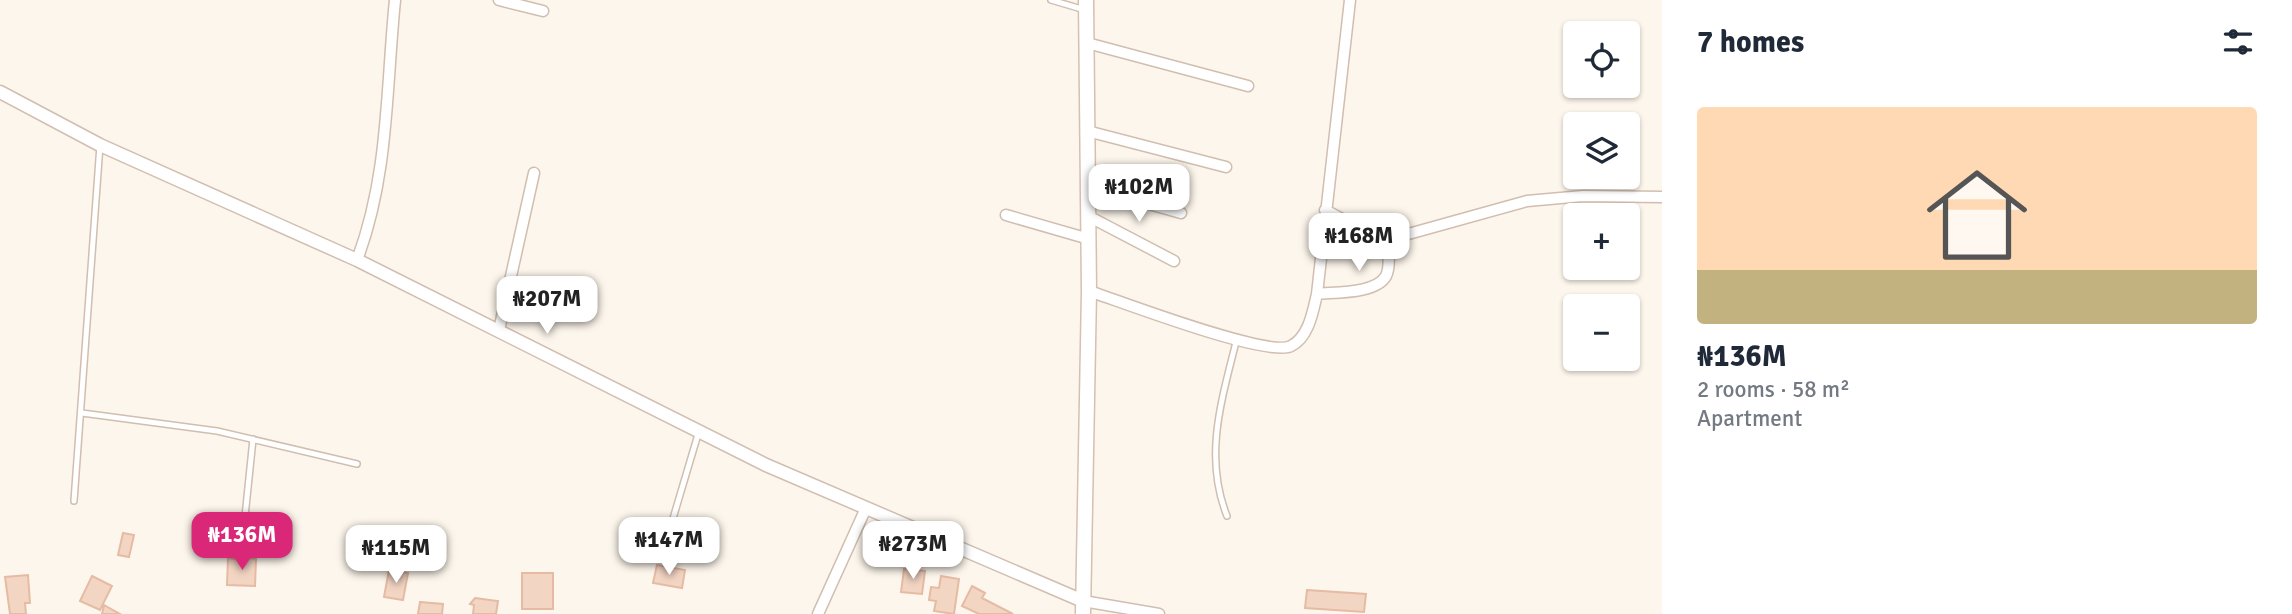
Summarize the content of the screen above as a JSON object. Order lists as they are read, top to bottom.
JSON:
{
  "page": {
    "heading": "7 homes",
    "map_buttons": ["+", "−"],
    "list": [
      {
        "name": "₦136M",
        "note": "2 rooms · 58 m² · Apartment"
      }
    ],
    "price": [
      "₦102M",
      "₦168M",
      "₦207M",
      "₦136M",
      "₦147M",
      "₦273M",
      "₦115M"
    ]
  }
}
